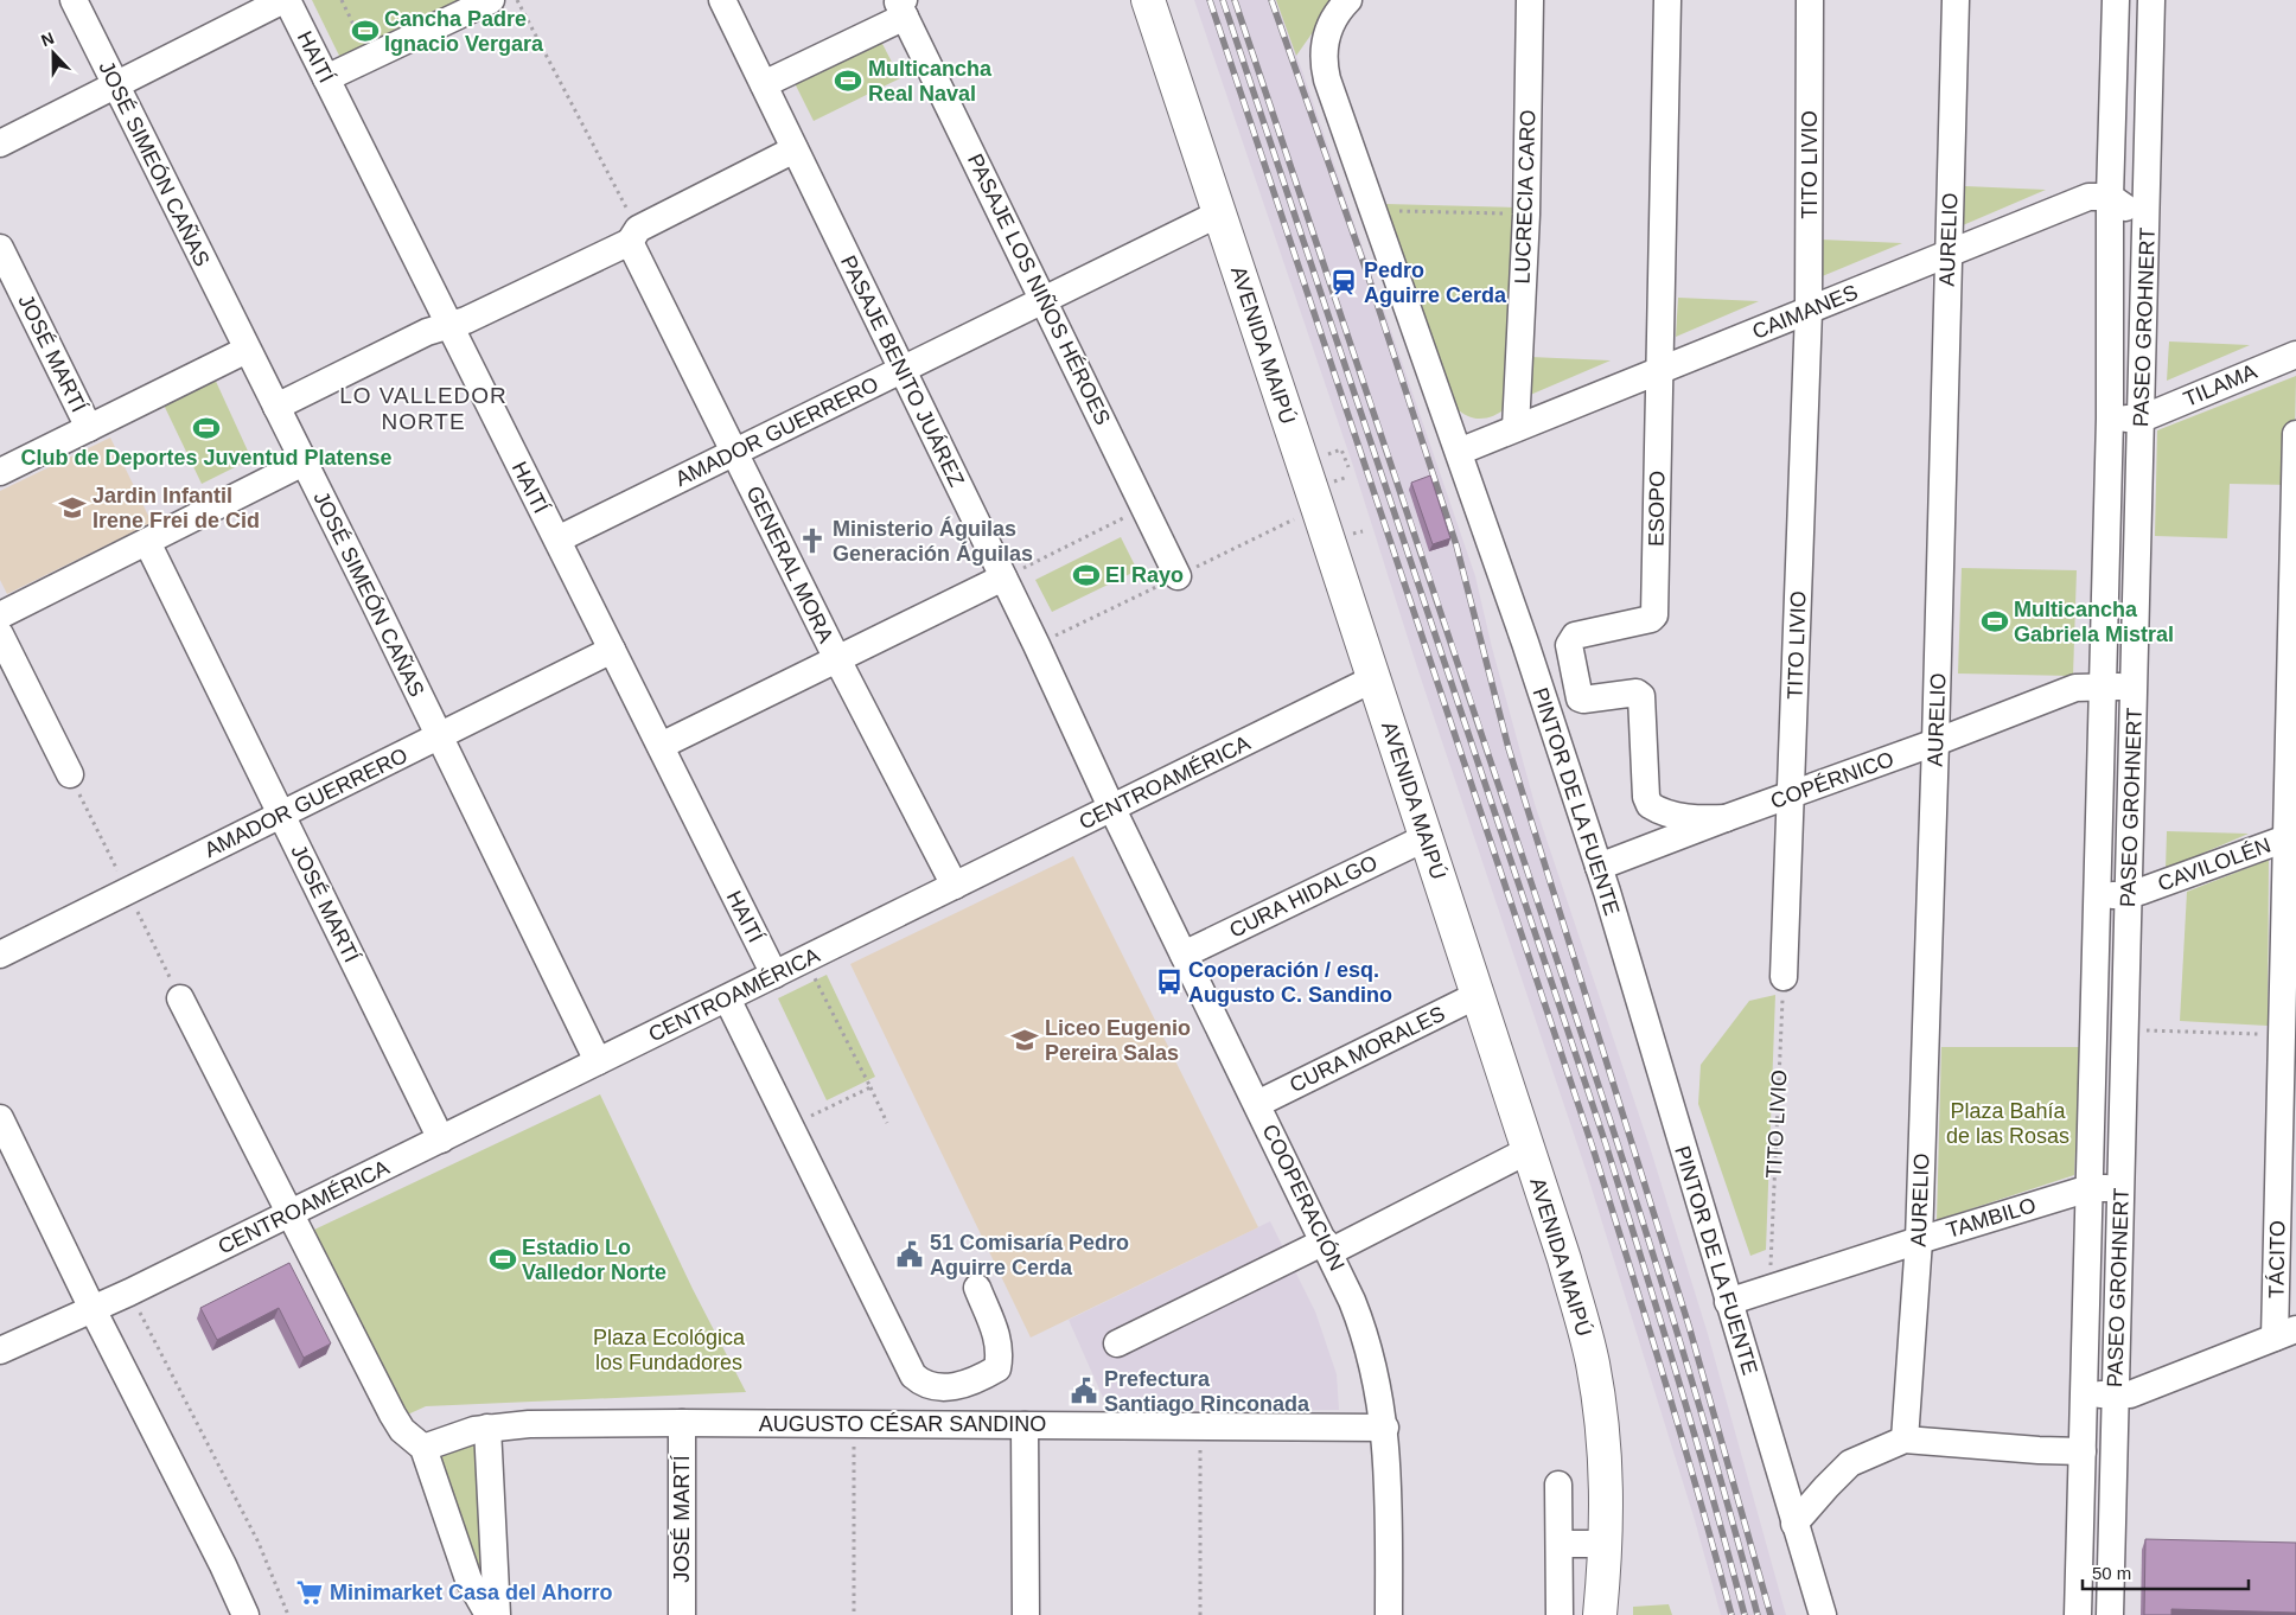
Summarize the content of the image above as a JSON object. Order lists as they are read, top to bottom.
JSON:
{
  "streets": {
    "main road": ["AVENIDA MAIPÚ"],
    "street": [
      "HAITÍ",
      "JOSÉ SIMEÓN CAÑAS",
      "TITO LIVIO",
      "LUCRECIA CARO",
      "AURELIO",
      "PASAJE LOS NIÑOS HÉROES",
      "CAIMANES",
      "PASEO GROHNERT",
      "JOSÉ MARTÍ",
      "PASAJE BENITO JUÁREZ",
      "TILAMA",
      "AMADOR GUERRERO",
      "ESOPO",
      "GENERAL MORA",
      "COPÉRNICO",
      "CENTROAMÉRICA",
      "PINTOR DE LA FUENTE",
      "CAVILOLÉN",
      "CURA HIDALGO",
      "CURA MORALES",
      "COOPERACIÓN",
      "TAMBILO",
      "TÁCITO",
      "AUGUSTO CÉSAR SANDINO"
    ]
  },
  "crossings": [
    ["HAITÍ", "AMADOR GUERRERO"],
    ["HAITÍ", "CENTROAMÉRICA"],
    ["JOSÉ SIMEÓN CAÑAS", "AMADOR GUERRERO"],
    ["JOSÉ SIMEÓN CAÑAS", "CENTROAMÉRICA"],
    ["TITO LIVIO", "CAIMANES"],
    ["TITO LIVIO", "COPÉRNICO"],
    ["TITO LIVIO", "TAMBILO"],
    ["LUCRECIA CARO", "CAIMANES"],
    ["AURELIO", "CAIMANES"],
    ["AURELIO", "COPÉRNICO"],
    ["AURELIO", "TAMBILO"],
    ["PASAJE LOS NIÑOS HÉROES", "AMADOR GUERRERO"],
    ["CAIMANES", "PASEO GROHNERT"],
    ["CAIMANES", "ESOPO"],
    ["CAIMANES", "PINTOR DE LA FUENTE"],
    ["PASEO GROHNERT", "TILAMA"],
    ["PASEO GROHNERT", "COPÉRNICO"],
    ["PASEO GROHNERT", "CAVILOLÉN"],
    ["PASEO GROHNERT", "TAMBILO"],
    ["AVENIDA MAIPÚ", "AMADOR GUERRERO"],
    ["AVENIDA MAIPÚ", "CENTROAMÉRICA"],
    ["AVENIDA MAIPÚ", "CURA HIDALGO"],
    ["AVENIDA MAIPÚ", "CURA MORALES"],
    ["JOSÉ MARTÍ", "AMADOR GUERRERO"],
    ["JOSÉ MARTÍ", "CENTROAMÉRICA"],
    ["JOSÉ MARTÍ", "AUGUSTO CÉSAR SANDINO"],
    ["PASAJE BENITO JUÁREZ", "AMADOR GUERRERO"],
    ["PASAJE BENITO JUÁREZ", "CENTROAMÉRICA"],
    ["PASAJE BENITO JUÁREZ", "COOPERACIÓN"],
    ["AMADOR GUERRERO", "GENERAL MORA"],
    ["ESOPO", "COPÉRNICO"],
    ["GENERAL MORA", "CENTROAMÉRICA"],
    ["COPÉRNICO", "PINTOR DE LA FUENTE"],
    ["CENTROAMÉRICA", "COOPERACIÓN"],
    ["PINTOR DE LA FUENTE", "TAMBILO"],
    ["CAVILOLÉN", "TÁCITO"],
    ["CURA HIDALGO", "COOPERACIÓN"],
    ["CURA MORALES", "COOPERACIÓN"],
    ["COOPERACIÓN", "AUGUSTO CÉSAR SANDINO"]
  ],
  "districts": ["LO VALLEDOR NORTE"],
  "parks": ["Plaza Bahía de las Rosas", "Plaza Ecológica los Fundadores"],
  "places": {
    "sports": [
      "Cancha Padre Ignacio Vergara",
      "Multicancha Real Naval",
      "Club de Deportes Juventud Platense",
      "El Rayo",
      "Multicancha Gabriela Mistral",
      "Estadio Lo Valledor Norte"
    ],
    "station": ["Pedro Aguirre Cerda"],
    "school or university": ["Jardin Infantil Irene Frei de Cid", "Liceo Eugenio Pereira Salas"],
    "church": ["Ministerio Águilas Generación Águilas"],
    "bus stop": ["Cooperación / esq. Augusto C. Sandino"],
    "public building": ["51 Comisaría Pedro Aguirre Cerda", "Prefectura Santiago Rinconada"],
    "supermarket": ["Minimarket Casa del Ahorro"]
  },
  "scale_bar": "50 m",
  "north": "top"
}
